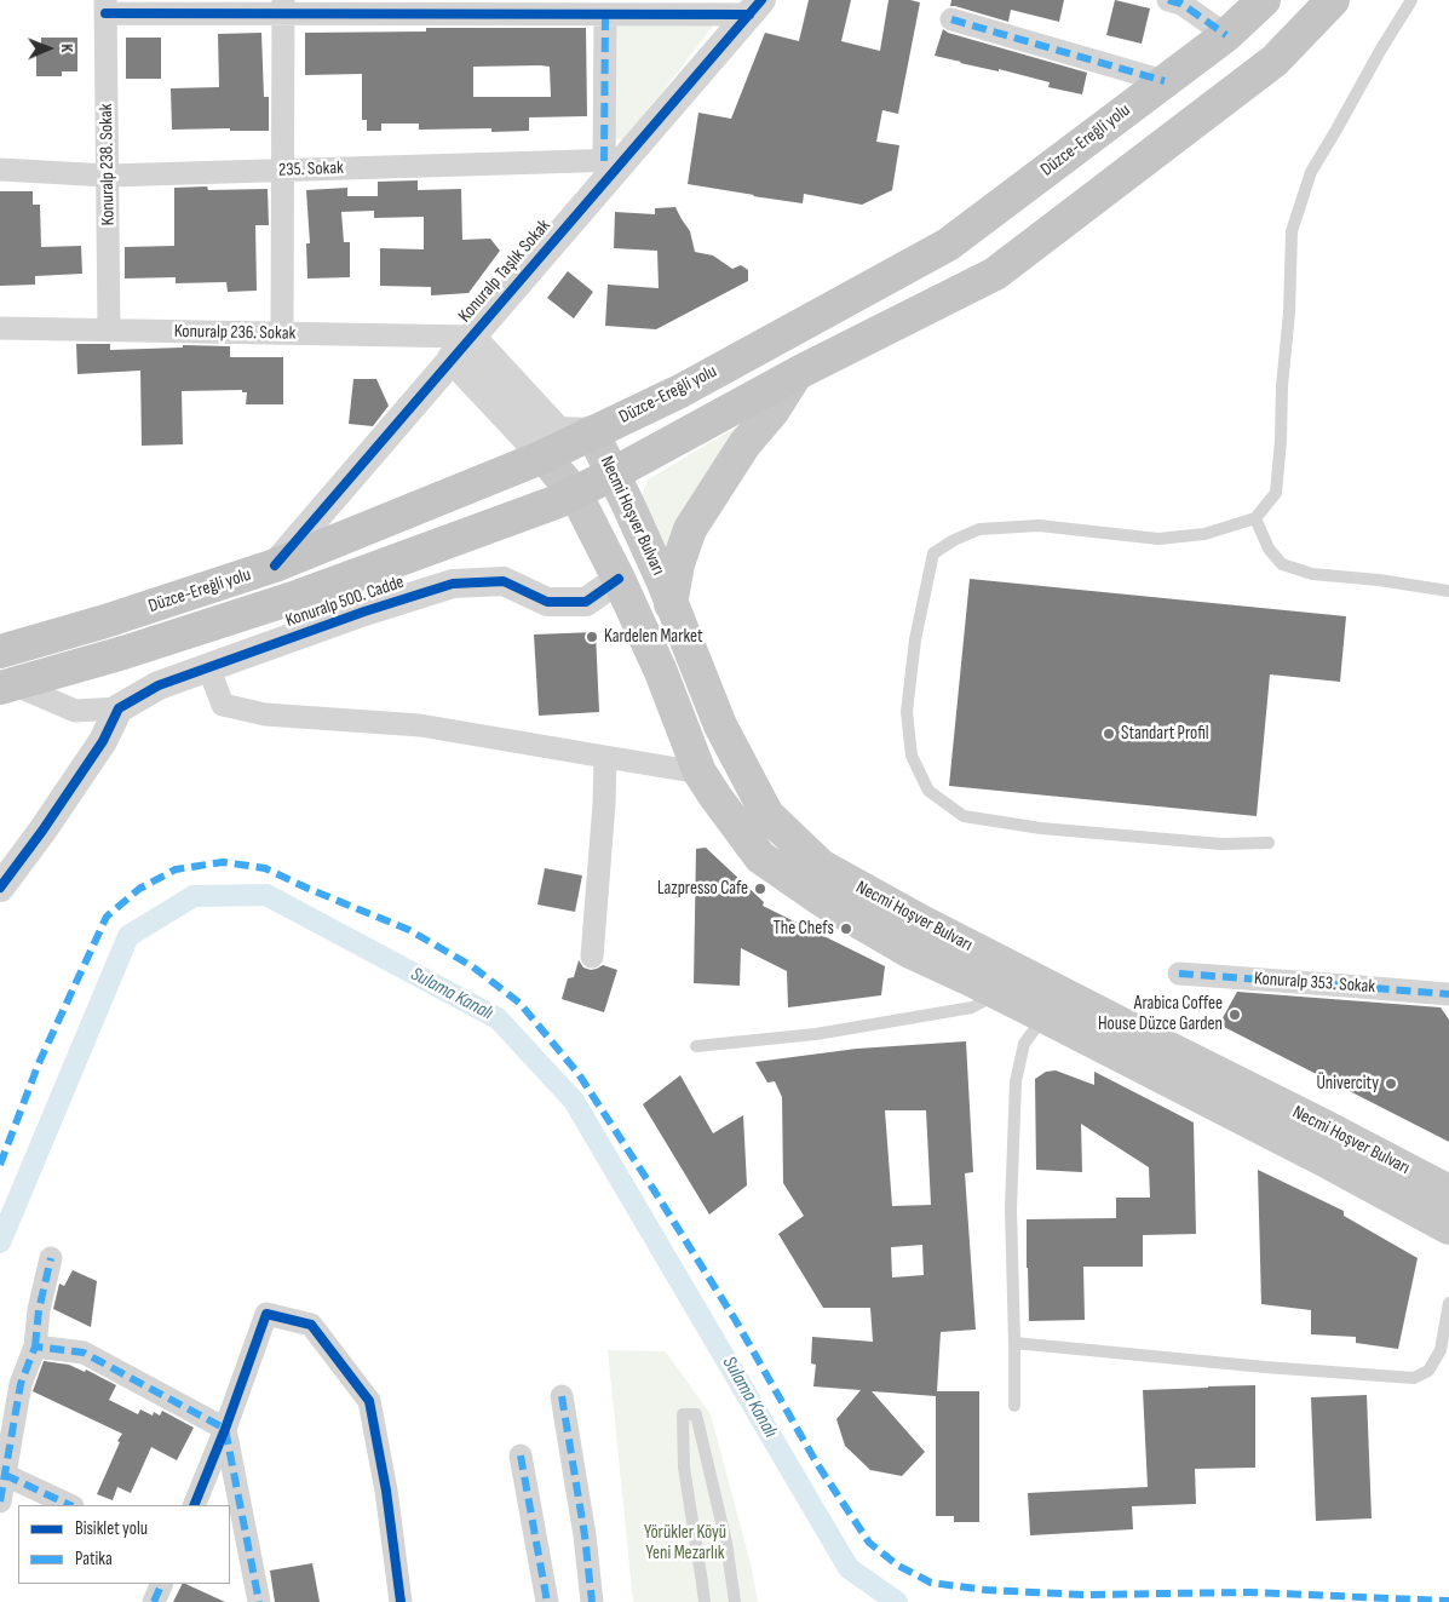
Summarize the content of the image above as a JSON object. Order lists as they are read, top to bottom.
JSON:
{
  "streets": {
    "highway": ["Düzce-Ereğli yolu"],
    "main road": ["Necmi Hoşver Bulvarı"],
    "street": [
      "Konuralp 238. Sokak",
      "235. Sokak",
      "Konuralp Taşlık Sokak",
      "Konuralp 236. Sokak",
      "Konuralp 500. Cadde",
      "Konuralp 353. Sokak"
    ]
  },
  "crossings": [
    ["Düzce-Ereğli yolu", "Konuralp Taşlık Sokak"],
    ["Düzce-Ereğli yolu", "Necmi Hoşver Bulvarı"],
    ["Konuralp 238. Sokak", "235. Sokak"],
    ["Konuralp 238. Sokak", "Konuralp 236. Sokak"],
    ["235. Sokak", "Konuralp Taşlık Sokak"],
    ["Konuralp Taşlık Sokak", "Konuralp 236. Sokak"],
    ["Necmi Hoşver Bulvarı", "Konuralp 500. Cadde"]
  ],
  "water": ["Sulama Kanalı"],
  "parks": ["Yörükler Köyü Yeni Mezarlık"],
  "places": [
    "Kardelen Market",
    "Standart Profil",
    "Lazpresso Cafe",
    "The Chefs",
    "Arabica Coffee House Düzce Garden",
    "Ünivercity"
  ],
  "legend": ["Bisiklet yolu", "Patika"],
  "north": "right"
}
